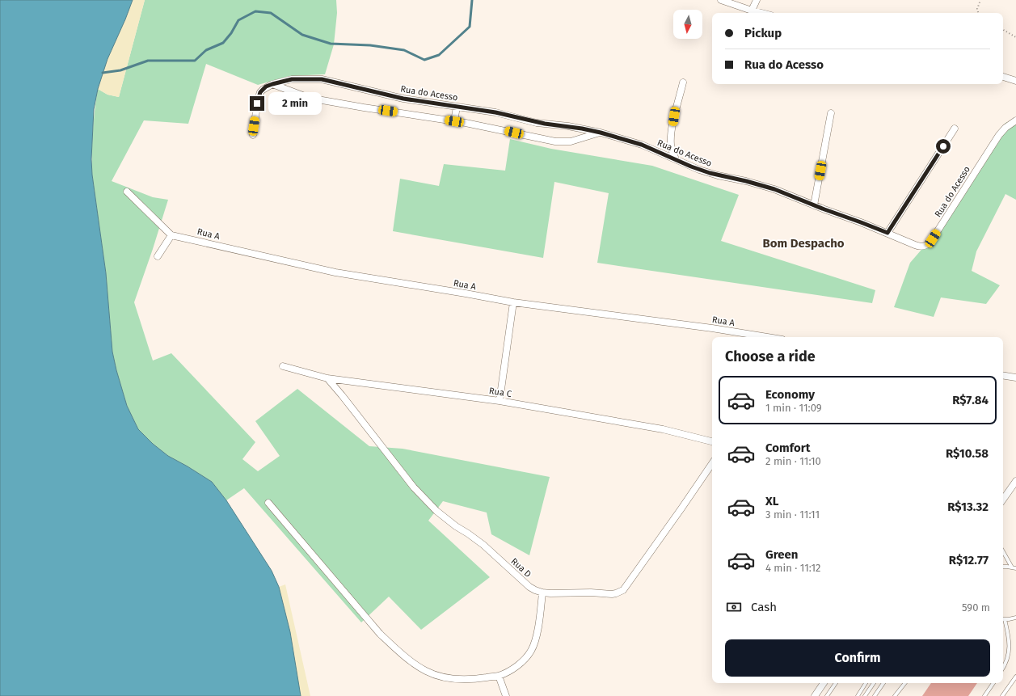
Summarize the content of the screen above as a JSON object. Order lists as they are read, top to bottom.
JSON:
{
  "streets": {
    "street": [
      "Rua do Acesso",
      "Rua A",
      "Rua C",
      "Rua D"
    ]
  },
  "crossings": [
    ["Rua C", "Rua D"]
  ],
  "districts": ["Bom Despacho"],
  "north": "bottom",
  "page": {
    "banner": ["Pickup", "Rua do Acesso"],
    "bubble": "2 min",
    "heading": "Choose a ride",
    "list": [
      {
        "name": "Economy",
        "note": "1 min · 11:09",
        "value": "R$7.84"
      },
      {
        "name": "Comfort",
        "note": "2 min · 11:10",
        "value": "R$10.58"
      },
      {
        "name": "XL",
        "note": "3 min · 11:11",
        "value": "R$13.32"
      },
      {
        "name": "Green",
        "note": "4 min · 11:12",
        "value": "R$12.77"
      }
    ],
    "pay": ["Cash", "590 m"],
    "buttons": "Confirm"
  }
}
